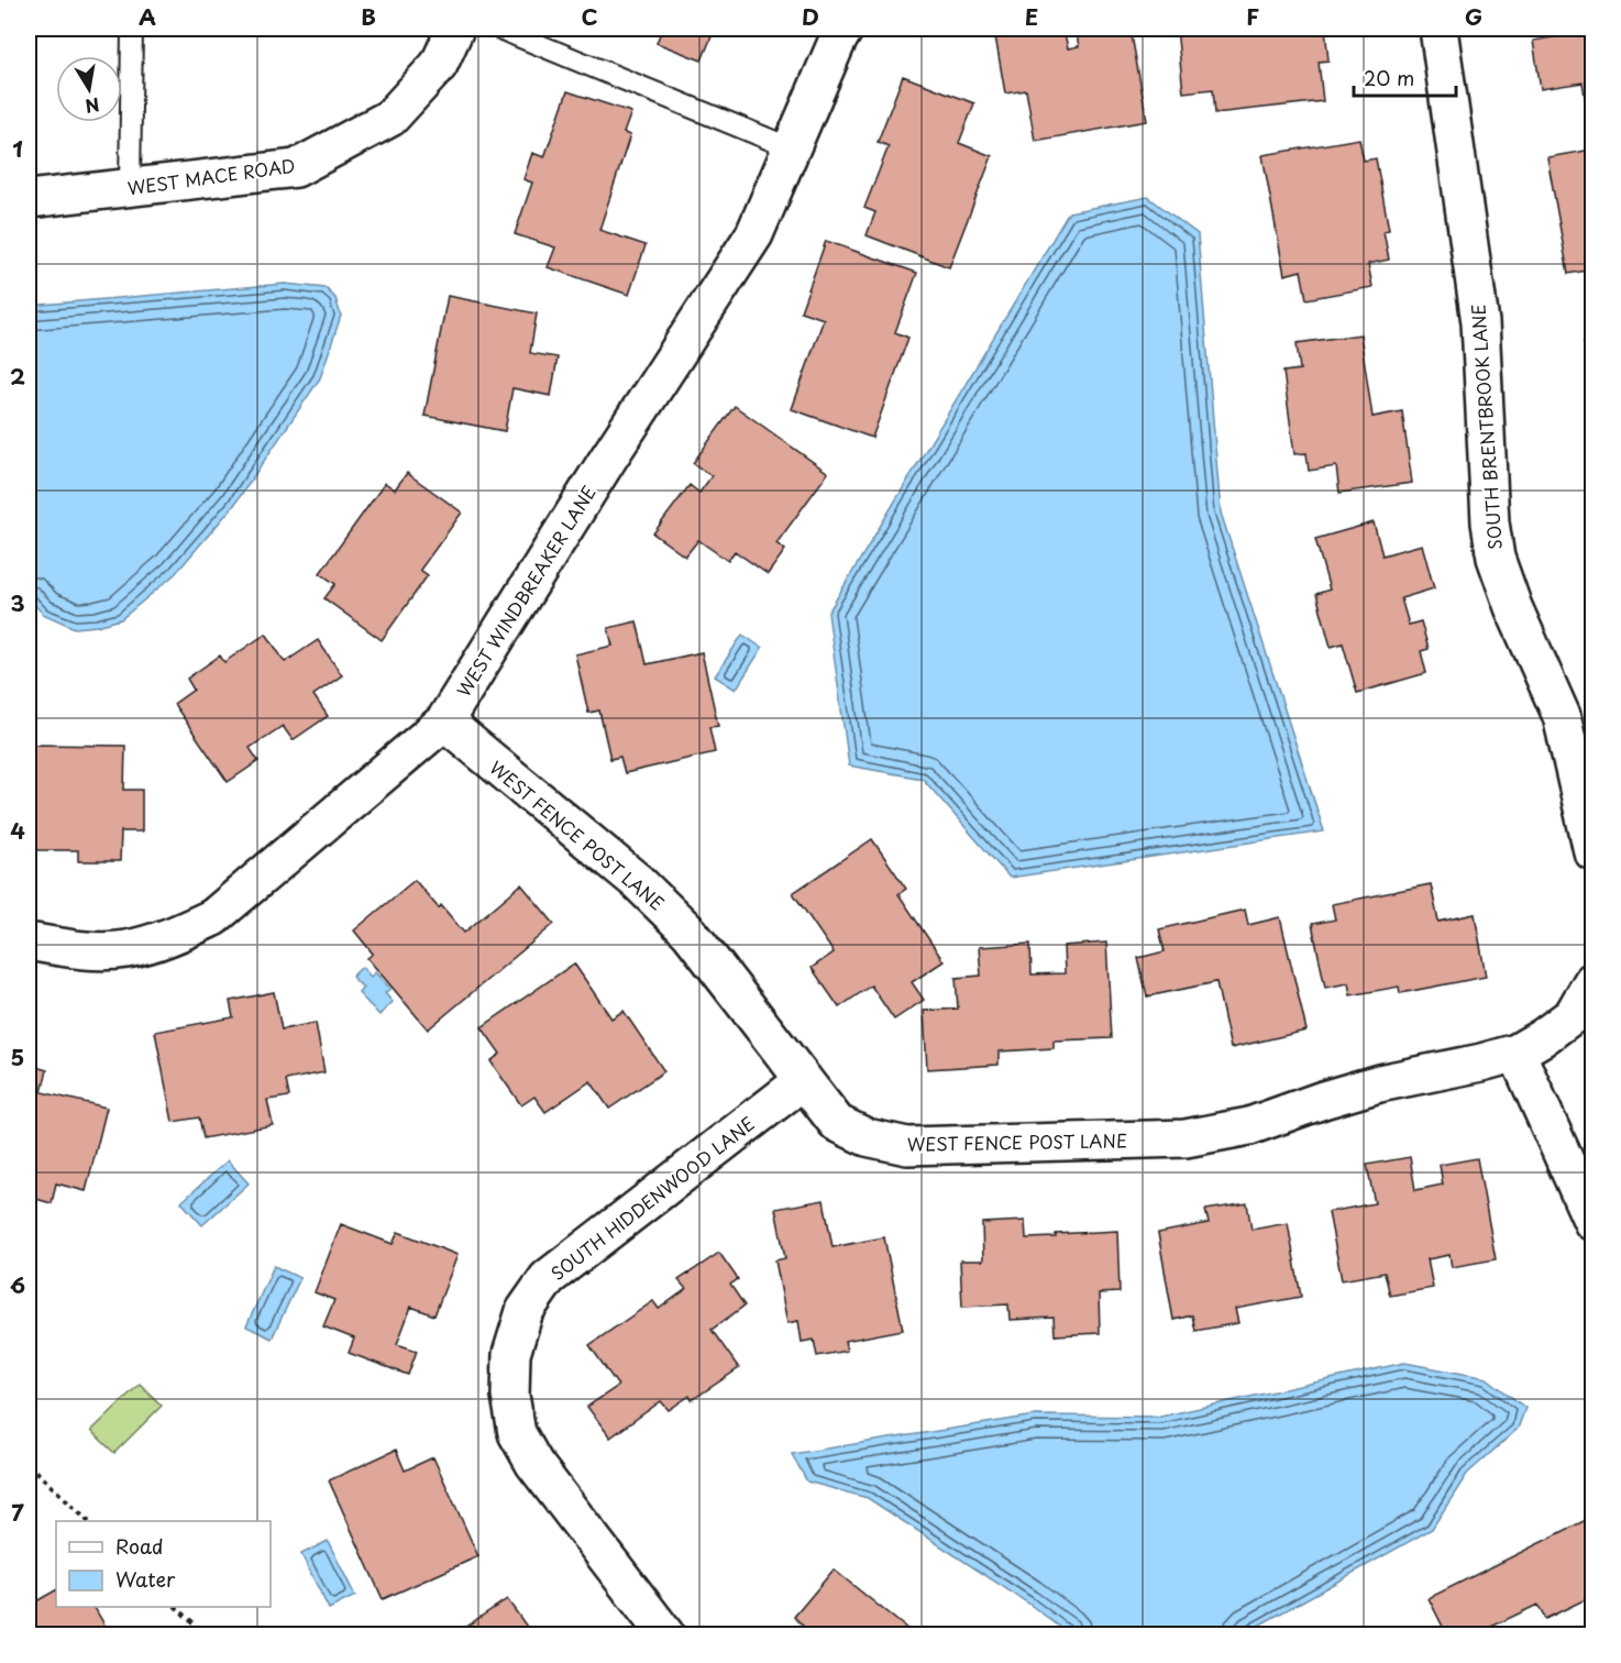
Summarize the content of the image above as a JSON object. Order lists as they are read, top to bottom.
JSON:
{
  "streets": {
    "street": [
      "WEST MACE ROAD",
      "SOUTH BRENTBROOK LANE",
      "WEST WINDBREAKER LANE",
      "WEST FENCE POST LANE",
      "SOUTH HIDDENWOOD LANE"
    ]
  },
  "crossings": [
    ["WEST WINDBREAKER LANE", "WEST FENCE POST LANE"],
    ["WEST FENCE POST LANE", "SOUTH HIDDENWOOD LANE"]
  ],
  "legend": ["Road", "Water"],
  "scale_bar": "20 m",
  "north": "bottom",
  "grid": {
    "columns": [
      "A",
      "B",
      "C",
      "D",
      "E",
      "F",
      "G"
    ],
    "rows": [
      "1",
      "2",
      "3",
      "4",
      "5",
      "6",
      "7"
    ]
  }
}
